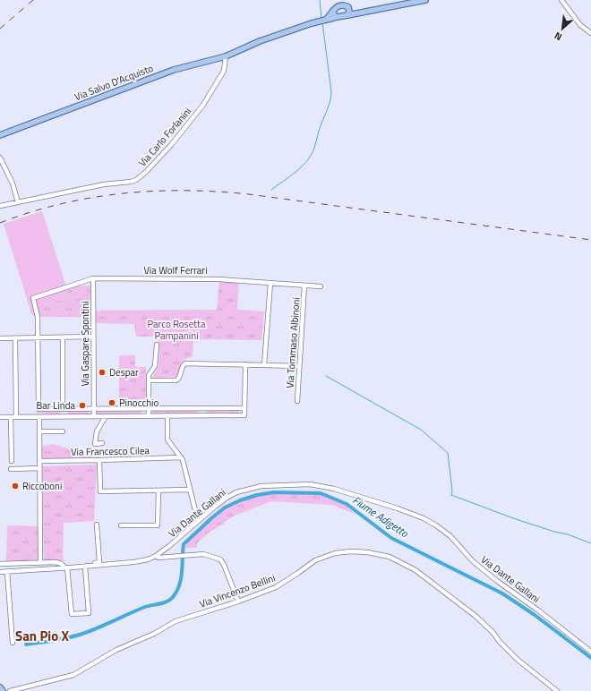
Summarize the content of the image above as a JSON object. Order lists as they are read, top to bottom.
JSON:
{
  "streets": {
    "main road": ["Via Salvo D'Acquisto"],
    "street": [
      "Via Carlo Forlanini",
      "Via Wolf Ferrari",
      "Via Tommaso Albinoni",
      "Via Gaspare Spontini",
      "Via Francesco Cilea",
      "Via Dante Gallani",
      "Via Vincenzo Bellini"
    ]
  },
  "crossings": [
    ["Via Salvo D'Acquisto", "Via Carlo Forlanini"],
    ["Via Wolf Ferrari", "Via Tommaso Albinoni"],
    ["Via Wolf Ferrari", "Via Gaspare Spontini"]
  ],
  "districts": ["San Pio X"],
  "water": ["Fiume Adigetto"],
  "parks": ["Parco Rosetta Pampanini"],
  "places": [
    "Despar",
    "Pinocchio",
    "Bar Linda",
    "Riccoboni"
  ],
  "north": "bottom left"
}
